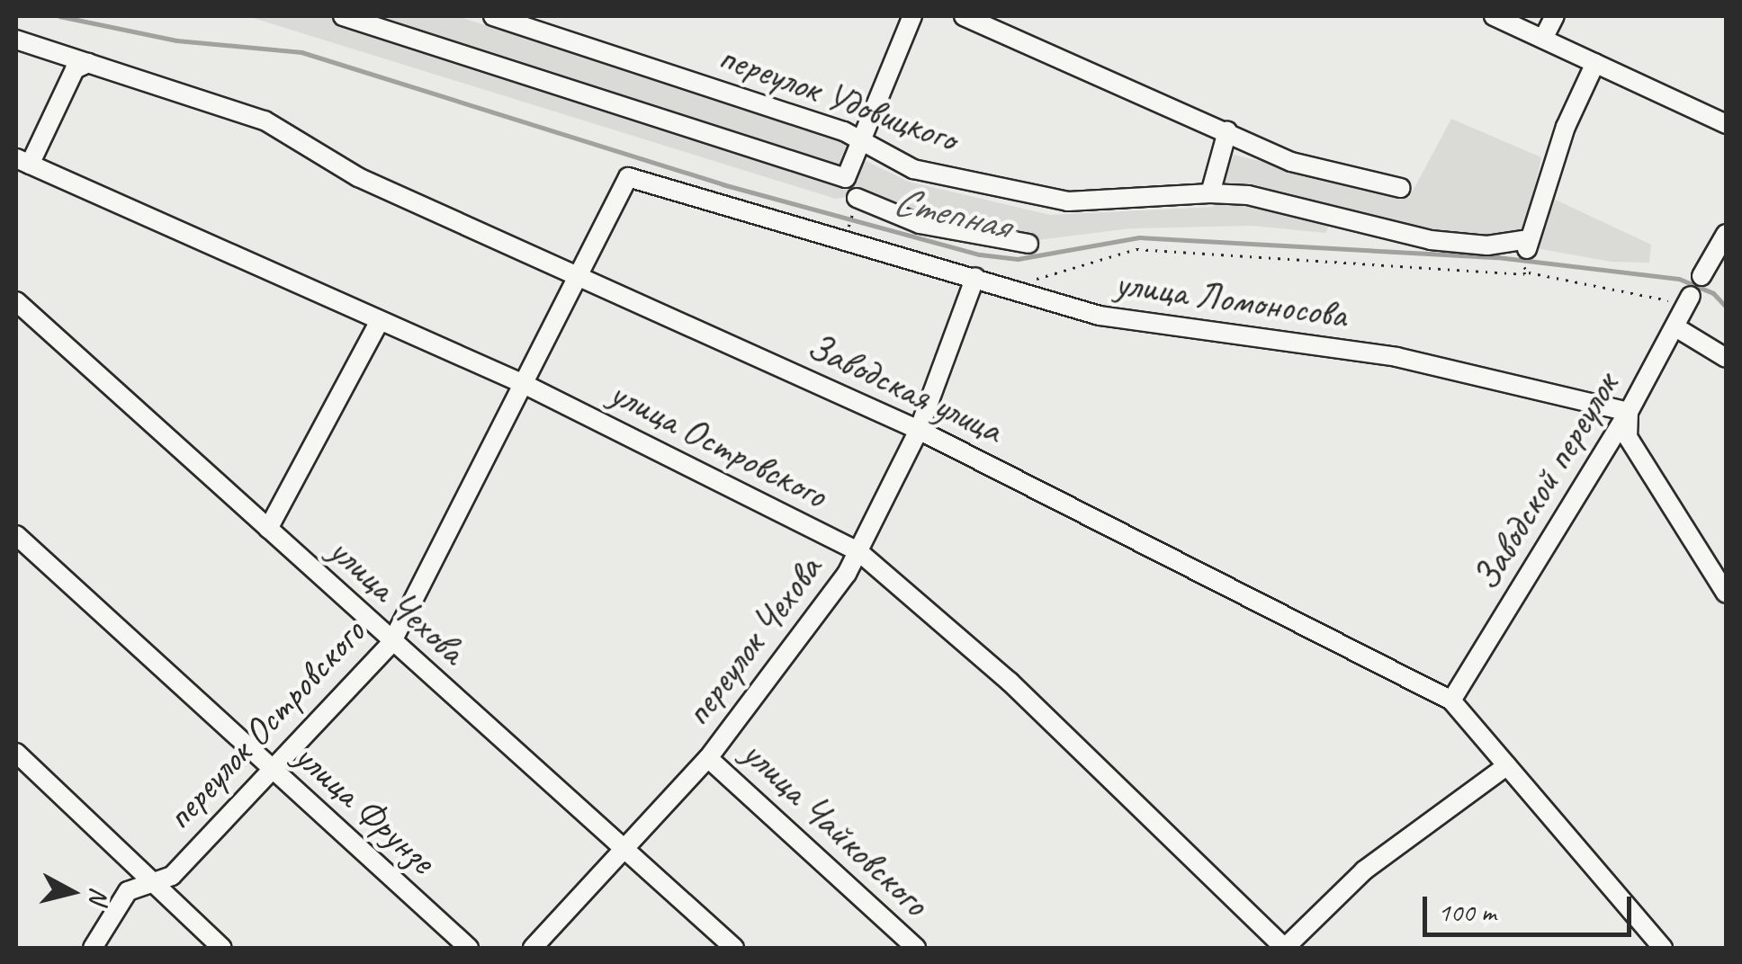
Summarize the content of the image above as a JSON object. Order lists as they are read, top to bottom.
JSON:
{
  "streets": {
    "street": [
      "переулок Удовицкого",
      "улица Ломоносова",
      "Заводская улица",
      "улица Островского",
      "Заводской переулок",
      "улица Чехова",
      "переулок Чехова",
      "переулок Островского",
      "улица Фрунзе",
      "улица Чайковского"
    ]
  },
  "crossings": [
    ["улица Ломоносова", "Заводской переулок"],
    ["улица Ломоносова", "переулок Чехова"],
    ["улица Ломоносова", "переулок Островского"],
    ["Заводская улица", "Заводской переулок"],
    ["Заводская улица", "переулок Чехова"],
    ["Заводская улица", "переулок Островского"],
    ["улица Островского", "переулок Чехова"],
    ["улица Островского", "переулок Островского"],
    ["улица Чехова", "переулок Чехова"],
    ["улица Чехова", "переулок Островского"],
    ["переулок Чехова", "улица Чайковского"],
    ["переулок Островского", "улица Фрунзе"]
  ],
  "water": ["Степная"],
  "scale_bar": "100 m",
  "north": "right"
}
